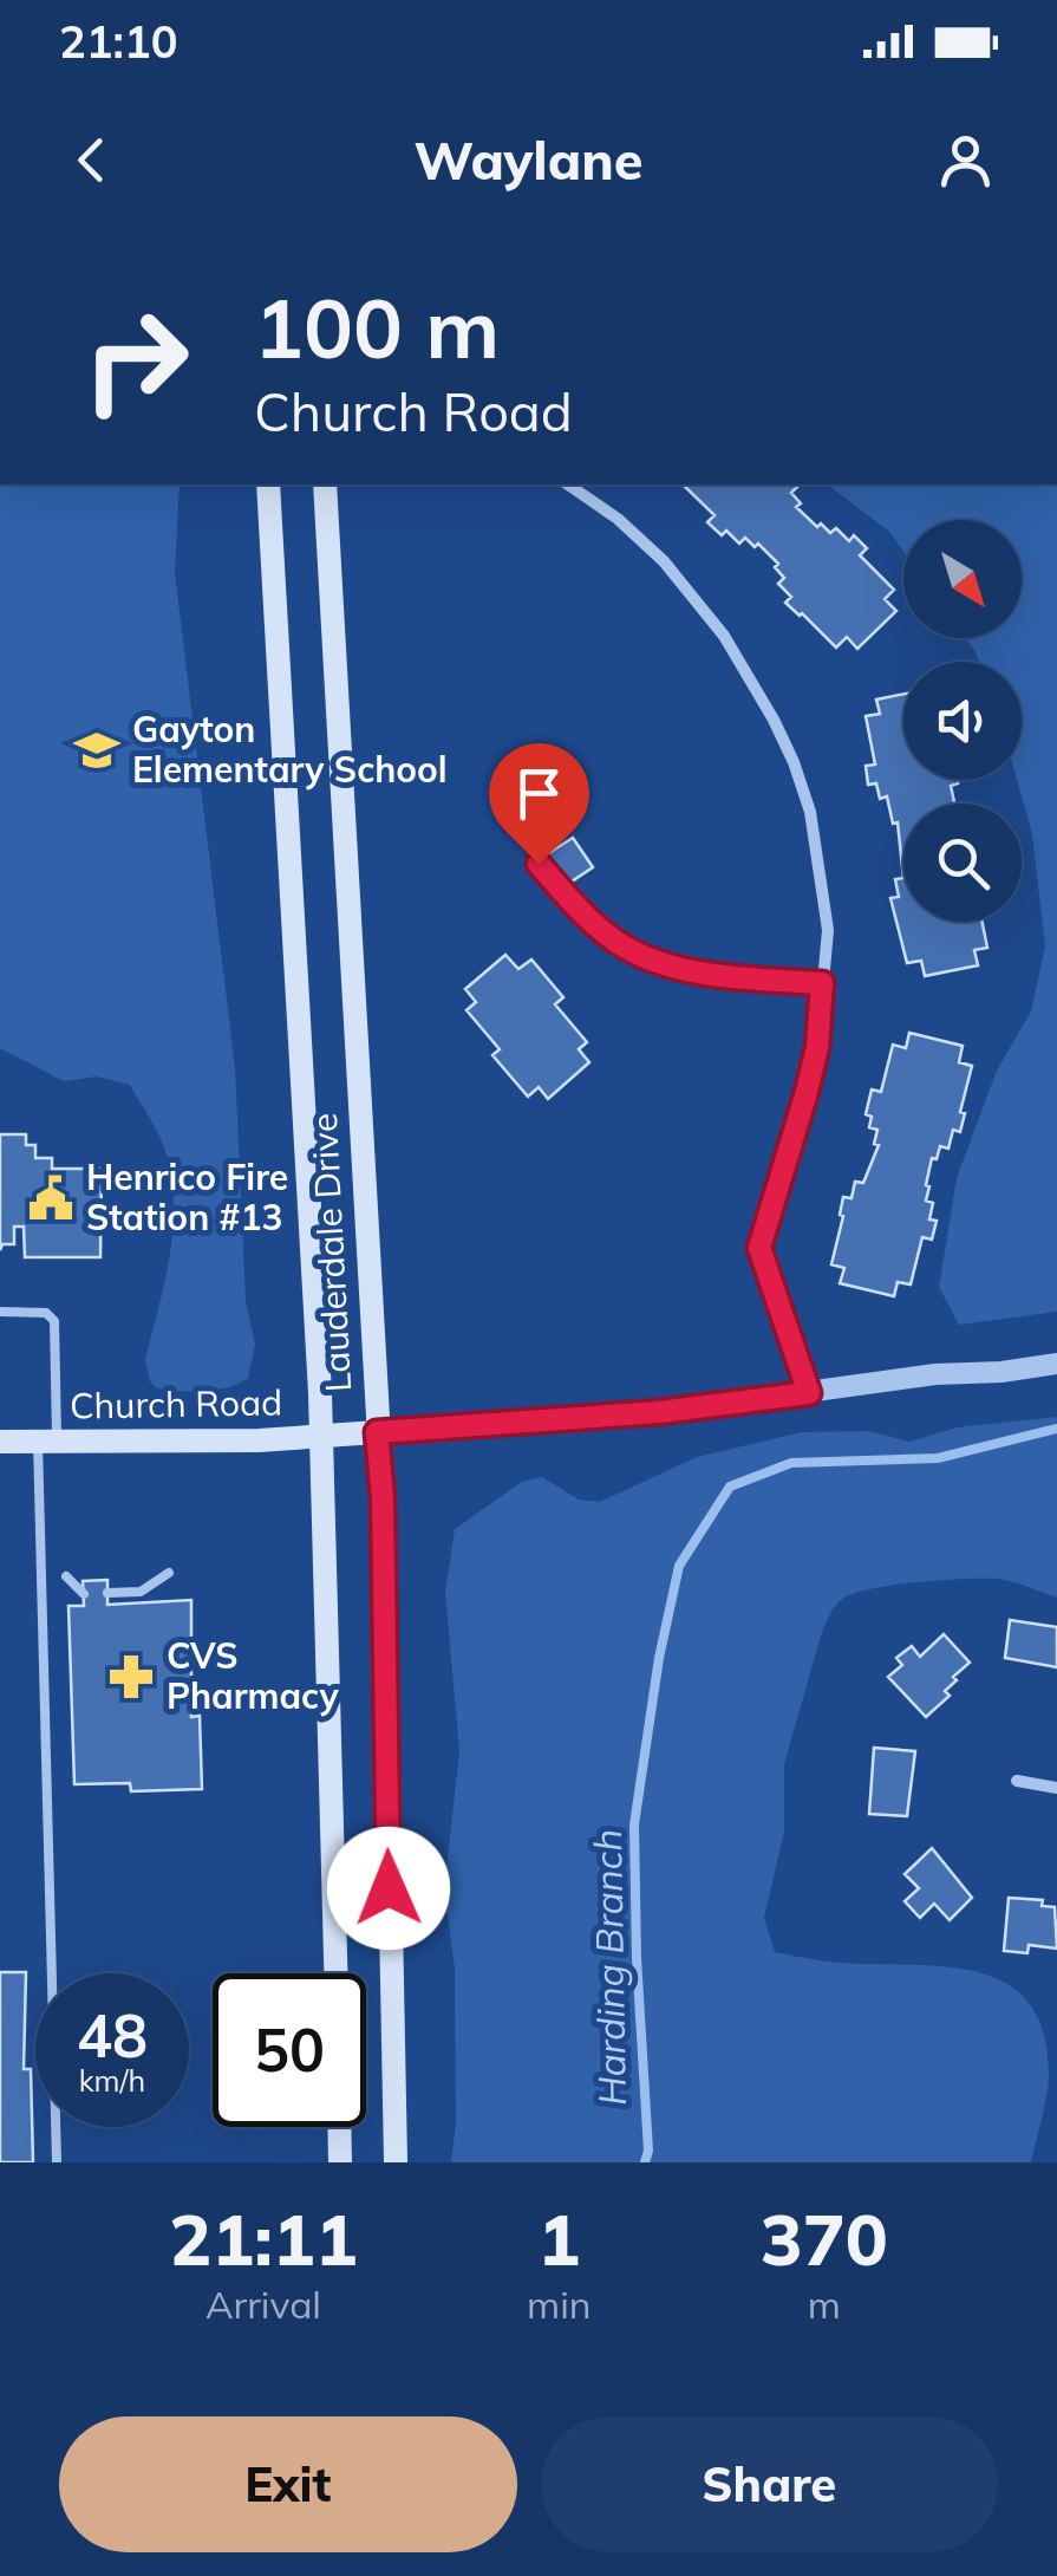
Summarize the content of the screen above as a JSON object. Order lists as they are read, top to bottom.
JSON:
{
  "streets": {
    "main road": ["Lauderdale Drive", "Church Road"]
  },
  "crossings": [
    ["Lauderdale Drive", "Church Road"]
  ],
  "water": ["Harding Branch"],
  "places": {
    "school or university": ["Gayton Elementary School"],
    "public building": ["Henrico Fire Station #13"],
    "pharmacy": ["CVS Pharmacy"]
  },
  "north": "bottom right",
  "page": {
    "status": "21:10",
    "header": "Waylane",
    "turn": ["100 m", "Church Road"],
    "speed": "48 km/h",
    "limit": "50",
    "eta": [
      "21:11",
      "Arrival",
      "1",
      "min",
      "370",
      "m"
    ],
    "buttons": ["Exit", "Share"]
  }
}
